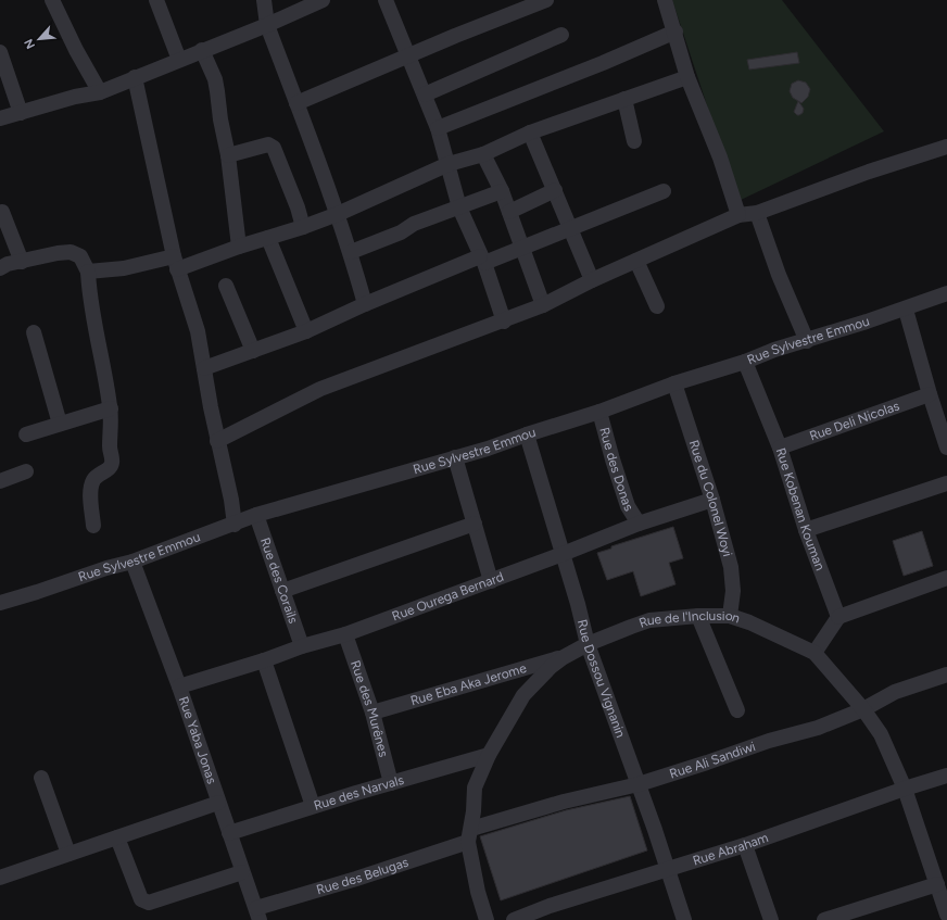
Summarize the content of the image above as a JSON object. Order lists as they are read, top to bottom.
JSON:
{
  "streets": {
    "street": [
      "Rue Sylvestre Emmou",
      "Rue Deli Nicolas",
      "Rue des Donas",
      "Rue du Colonel Woyi",
      "Rue Kobenan Kouman",
      "Rue des Corails",
      "Rue Ourega Bernard",
      "Rue de l'Inclusion",
      "Rue Dossou Vignanin",
      "Rue Eba Aka Jerome",
      "Rue des Murênes",
      "Rue Yaba Jonas",
      "Rue Ali Sandiwi",
      "Rue des Narvals",
      "Rue Abraham",
      "Rue des Belugas"
    ]
  },
  "crossings": [
    ["Rue Sylvestre Emmou", "Rue des Donas"],
    ["Rue Sylvestre Emmou", "Rue du Colonel Woyi"],
    ["Rue Sylvestre Emmou", "Rue Kobenan Kouman"],
    ["Rue Sylvestre Emmou", "Rue des Corails"],
    ["Rue Sylvestre Emmou", "Rue Dossou Vignanin"],
    ["Rue Sylvestre Emmou", "Rue Yaba Jonas"],
    ["Rue Deli Nicolas", "Rue Kobenan Kouman"],
    ["Rue des Donas", "Rue Ourega Bernard"],
    ["Rue du Colonel Woyi", "Rue Ourega Bernard"],
    ["Rue du Colonel Woyi", "Rue de l'Inclusion"],
    ["Rue des Corails", "Rue Ourega Bernard"],
    ["Rue Ourega Bernard", "Rue Dossou Vignanin"],
    ["Rue Ourega Bernard", "Rue des Murênes"],
    ["Rue Ourega Bernard", "Rue Yaba Jonas"],
    ["Rue de l'Inclusion", "Rue Dossou Vignanin"],
    ["Rue de l'Inclusion", "Rue Eba Aka Jerome"],
    ["Rue de l'Inclusion", "Rue Ali Sandiwi"],
    ["Rue de l'Inclusion", "Rue des Narvals"],
    ["Rue de l'Inclusion", "Rue Abraham"],
    ["Rue de l'Inclusion", "Rue des Belugas"],
    ["Rue Dossou Vignanin", "Rue Ali Sandiwi"],
    ["Rue Dossou Vignanin", "Rue Abraham"],
    ["Rue Eba Aka Jerome", "Rue des Murênes"],
    ["Rue des Murênes", "Rue des Narvals"],
    ["Rue Yaba Jonas", "Rue des Narvals"],
    ["Rue Yaba Jonas", "Rue des Belugas"],
    ["Rue Ali Sandiwi", "Rue des Belugas"]
  ],
  "north": "bottom left"
}
